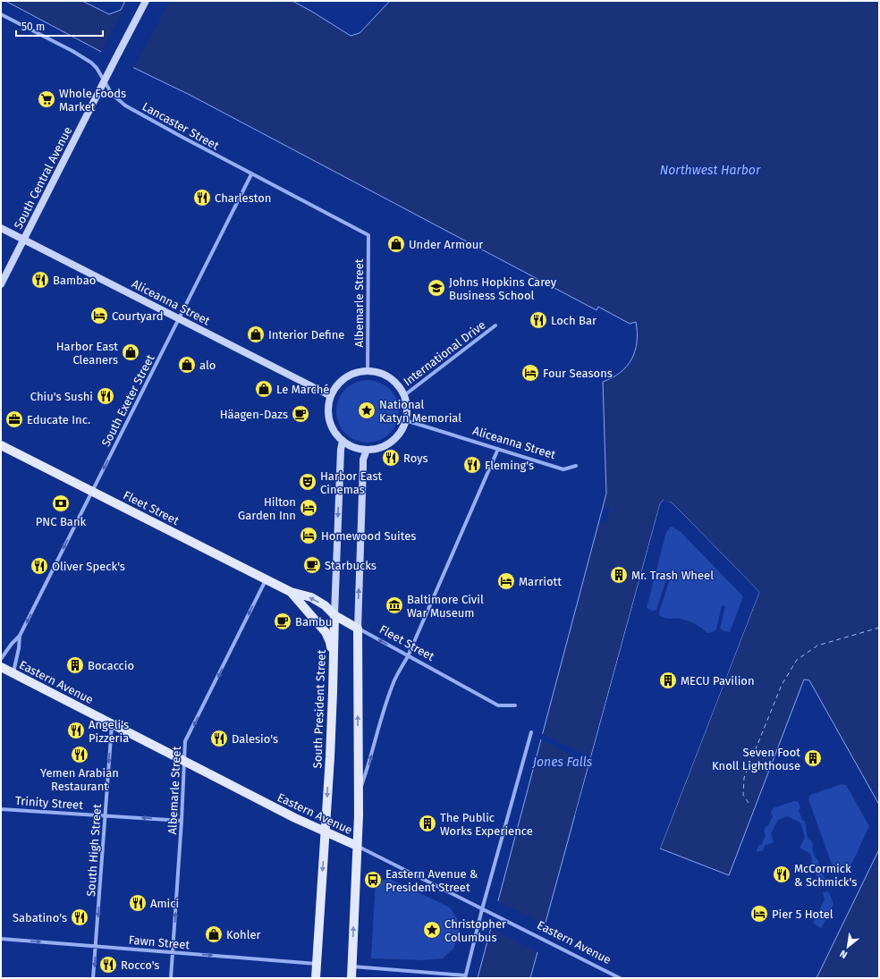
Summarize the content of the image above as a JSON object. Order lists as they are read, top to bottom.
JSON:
{
  "streets": {
    "main road": ["Fleet Street", "Eastern Avenue", "South President Street"],
    "street": [
      "Lancaster Street",
      "South Central Avenue",
      "Aliceanna Street",
      "Albemarle Street",
      "International Drive",
      "South Exeter Street",
      "Trinity Street",
      "South High Street",
      "Fawn Street"
    ]
  },
  "crossings": [
    ["Lancaster Street", "South Central Avenue"],
    ["Lancaster Street", "Albemarle Street"],
    ["Lancaster Street", "South Exeter Street"],
    ["South Central Avenue", "Aliceanna Street"],
    ["Aliceanna Street", "Albemarle Street"],
    ["Aliceanna Street", "International Drive"],
    ["Aliceanna Street", "South Exeter Street"],
    ["Aliceanna Street", "South President Street"],
    ["Albemarle Street", "International Drive"],
    ["Albemarle Street", "Fleet Street"],
    ["Albemarle Street", "Eastern Avenue"],
    ["Albemarle Street", "South President Street"],
    ["Albemarle Street", "Trinity Street"],
    ["Albemarle Street", "Fawn Street"],
    ["International Drive", "South President Street"],
    ["South Exeter Street", "Fleet Street"],
    ["South Exeter Street", "Eastern Avenue"],
    ["Fleet Street", "South President Street"],
    ["Eastern Avenue", "South President Street"],
    ["Eastern Avenue", "South High Street"],
    ["South President Street", "Fawn Street"],
    ["Trinity Street", "South High Street"],
    ["South High Street", "Fawn Street"]
  ],
  "one_way": [
    "South Exeter Street",
    "Trinity Street",
    "South High Street",
    "Fawn Street"
  ],
  "water": ["Northwest Harbor", "Jones Falls"],
  "places": {
    "supermarket": ["Whole Foods Market"],
    "restaurant": [
      "Charleston",
      "Bambao",
      "Loch Bar",
      "Chiu's Sushi",
      "Roys",
      "Fleming's",
      "Oliver Speck's",
      "Angeli's Pizzeria",
      "Dalesio's",
      "Yemen Arabian Restaurant",
      "McCormick & Schmick's",
      "Amici",
      "Sabatino's",
      "Rocco's"
    ],
    "shop": [
      "Under Armour",
      "Interior Define",
      "Harbor East Cleaners",
      "alo",
      "Le Marché",
      "Kohler"
    ],
    "school or university": ["Johns Hopkins Carey Business School"],
    "hotel": [
      "Courtyard",
      "Four Seasons",
      "Hilton Garden Inn",
      "Homewood Suites",
      "Marriott",
      "Pier 5 Hotel"
    ],
    "place": ["National Katyń Memorial", "Christopher Columbus"],
    "cafe": ["Häagen-Dazs", "Starbucks", "Bambu"],
    "office": ["Educate Inc."],
    "theatre": ["Harbor East Cinemas"],
    "bank": ["PNC Bank"],
    "building": [
      "Mr. Trash Wheel",
      "Bocaccio",
      "MECU Pavilion",
      "Seven Foot Knoll Lighthouse",
      "The Public Works Experience"
    ],
    "museum": ["Baltimore Civil War Museum"],
    "bus stop": ["Eastern Avenue & President Street"]
  },
  "scale_bar": "50 m",
  "north": "bottom left"
}
